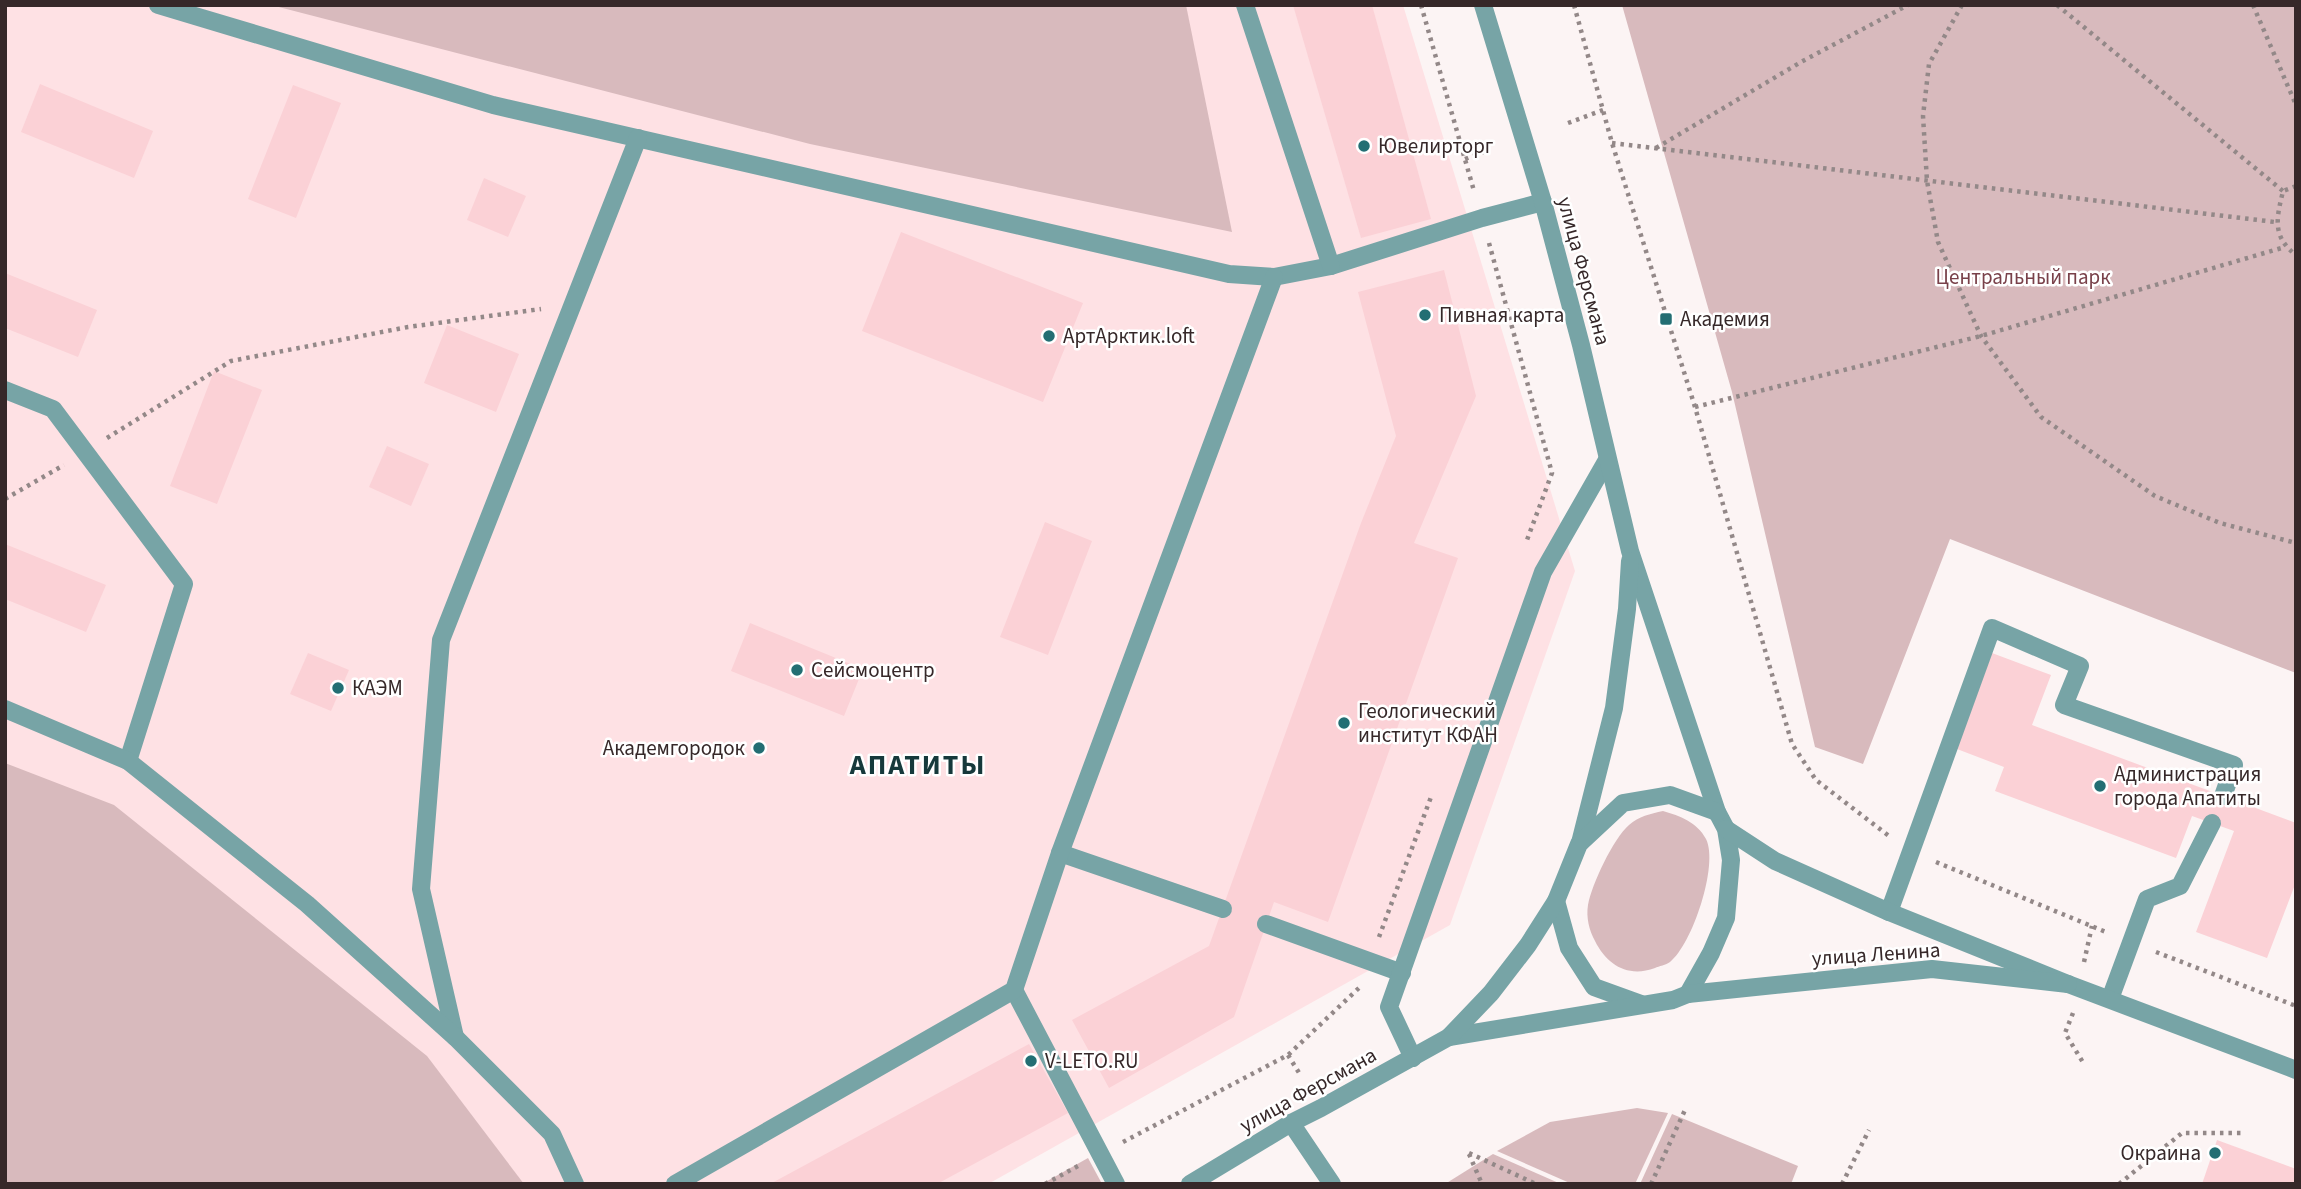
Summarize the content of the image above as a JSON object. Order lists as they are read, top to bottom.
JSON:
{
  "streets": {
    "street": ["улица Ферсмана", "улица Ленина"]
  },
  "crossings": [
    ["улица Ферсмана", "улица Ленина"]
  ],
  "districts": ["АПАТИТЫ"],
  "parks": ["Центральный парк"],
  "places": {
    "other": [
      "Ювелирторг",
      "Пивная карта",
      "АртАрктик.loft",
      "Сейсмоцентр",
      "КАЭМ",
      "Геологический институт КФАН",
      "Академгородок",
      "Администрация города Апатиты",
      "V-LETO.RU",
      "Окраина"
    ],
    "transit": ["Академия"]
  }
}
